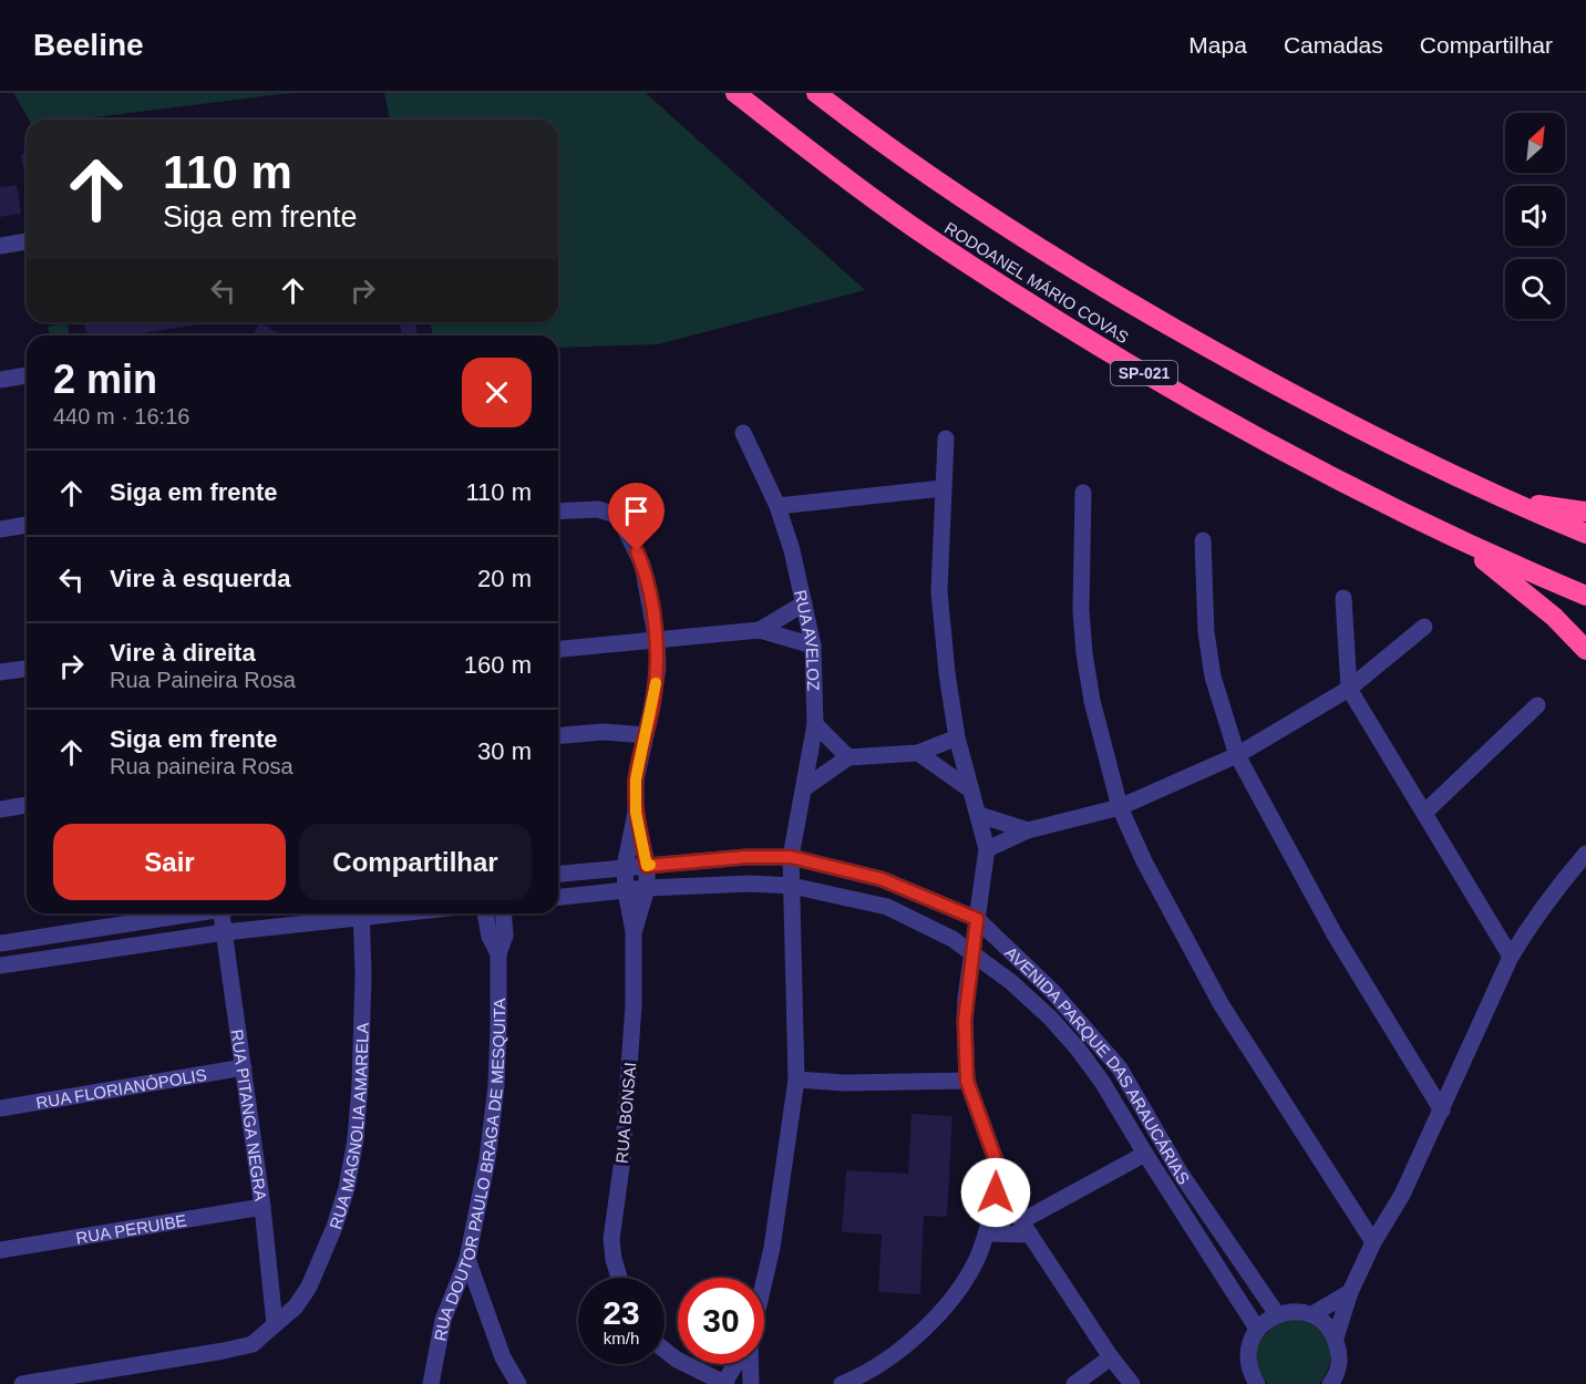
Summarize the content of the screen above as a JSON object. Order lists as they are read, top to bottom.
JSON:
{
  "streets": {
    "highway": ["RODOANEL MÁRIO COVAS", "SP-021"],
    "street": [
      "RUA AVELOZ",
      "AVENIDA PARQUE DAS ARAUCÁRIAS",
      "RUA FLORIANÓPOLIS",
      "RUA BONSAI",
      "RUA PITANGA NEGRA",
      "RUA MAGNOLIA AMARELA",
      "RUA DOUTOR PAULO BRAGA DE MESQUITA",
      "RUA PERUIBE"
    ]
  },
  "crossings": [
    ["RUA AVELOZ", "AVENIDA PARQUE DAS ARAUCÁRIAS"],
    ["RUA FLORIANÓPOLIS", "RUA PITANGA NEGRA"],
    ["RUA PITANGA NEGRA", "RUA MAGNOLIA AMARELA"],
    ["RUA PITANGA NEGRA", "RUA PERUIBE"]
  ],
  "north": "top right",
  "page": {
    "header": "Beeline",
    "nav": ["Mapa", "Camadas", "Compartilhar"],
    "turn": ["110 m", "Siga em frente"],
    "heading": ["2 min", "440 m · 16:16"],
    "list": [
      {
        "name": "Siga em frente",
        "value": "110 m"
      },
      {
        "name": "Vire à esquerda",
        "value": "20 m"
      },
      {
        "name": "Vire à direita",
        "note": "Rua Paineira Rosa",
        "value": "160 m"
      },
      {
        "name": "Siga em frente",
        "note": "Rua paineira Rosa",
        "value": "30 m"
      }
    ],
    "buttons": ["Sair", "Compartilhar"],
    "speed": "23 km/h",
    "limit": "30"
  }
}
